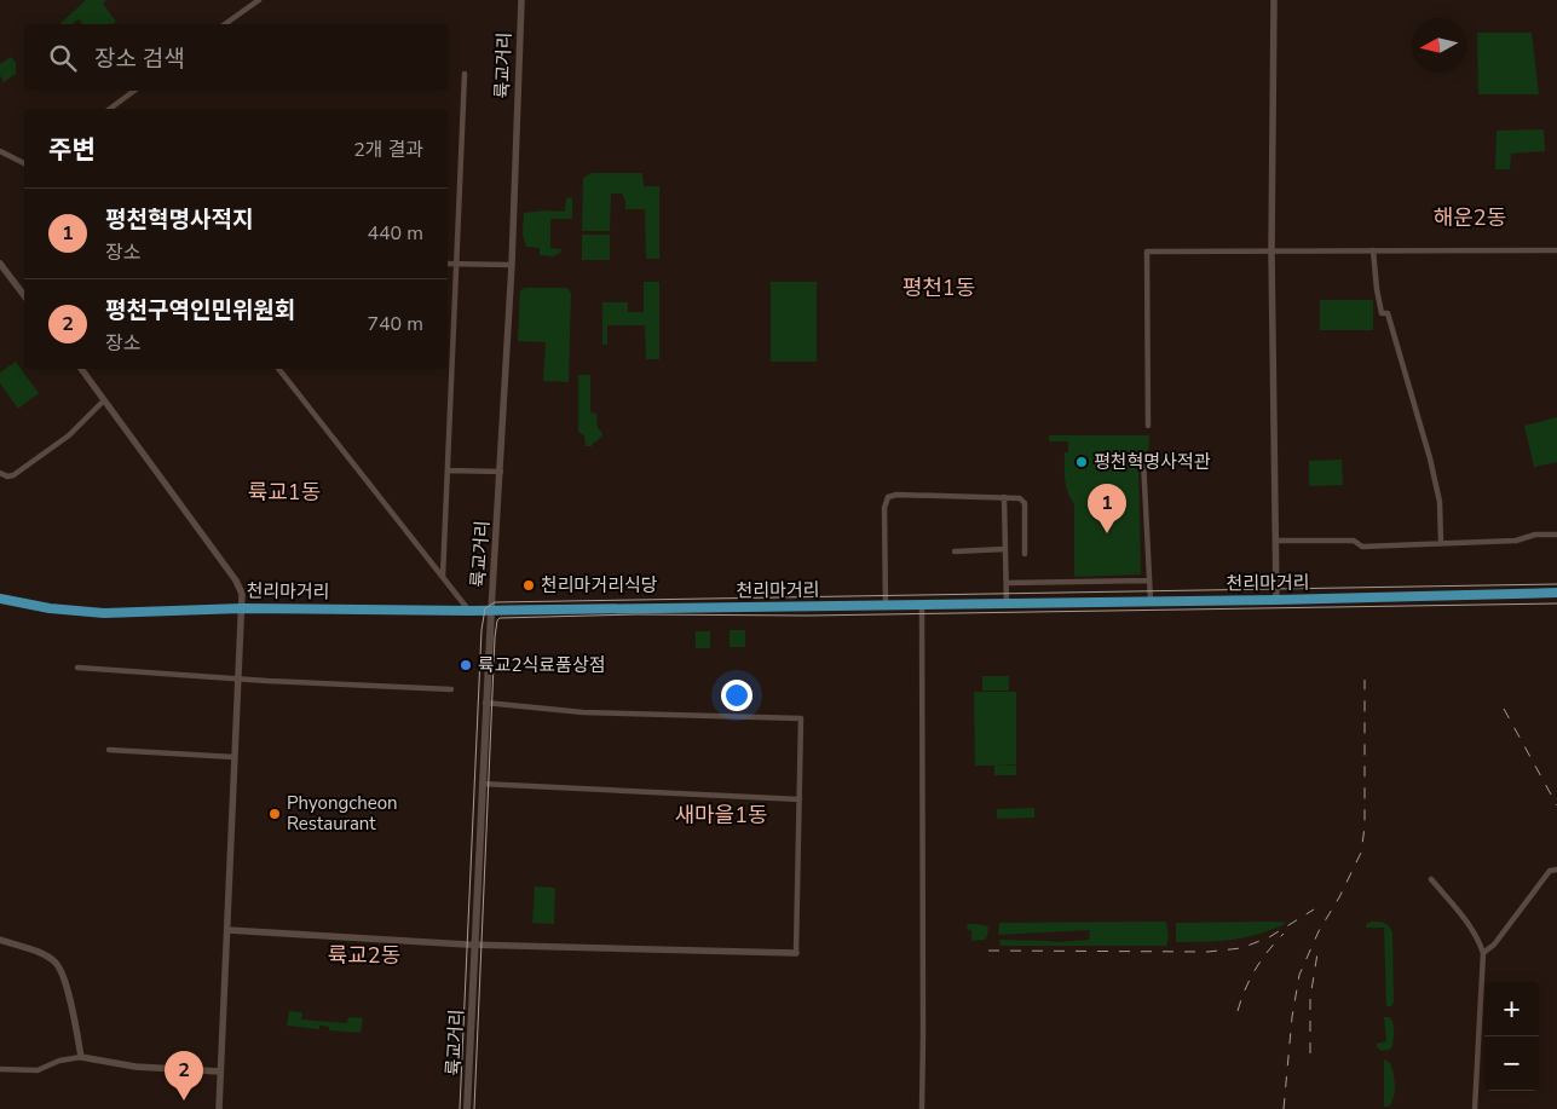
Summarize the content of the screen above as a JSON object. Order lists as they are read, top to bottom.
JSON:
{
  "streets": {
    "highway": ["천리마거리"],
    "main road": ["륙교거리"]
  },
  "crossings": [
    ["륙교거리", "천리마거리"]
  ],
  "districts": [
    "해운2동",
    "평천1동",
    "륙교1동",
    "새마을1동",
    "륙교2동"
  ],
  "places": [
    "평천혁명사적관",
    "천리마거리식당",
    "륙교2식료품상점",
    "Phyongcheon Restaurant"
  ],
  "north": "left",
  "page": {
    "search": "장소 검색",
    "heading": ["주변", "2개 결과"],
    "list": [
      {
        "mark": "1",
        "name": "평천혁명사적지",
        "note": "장소",
        "value": "440 m"
      },
      {
        "mark": "2",
        "name": "평천구역인민위원회",
        "note": "장소",
        "value": "740 m"
      }
    ],
    "pins": ["1", "2"],
    "map_buttons": ["+", "−"]
  }
}
